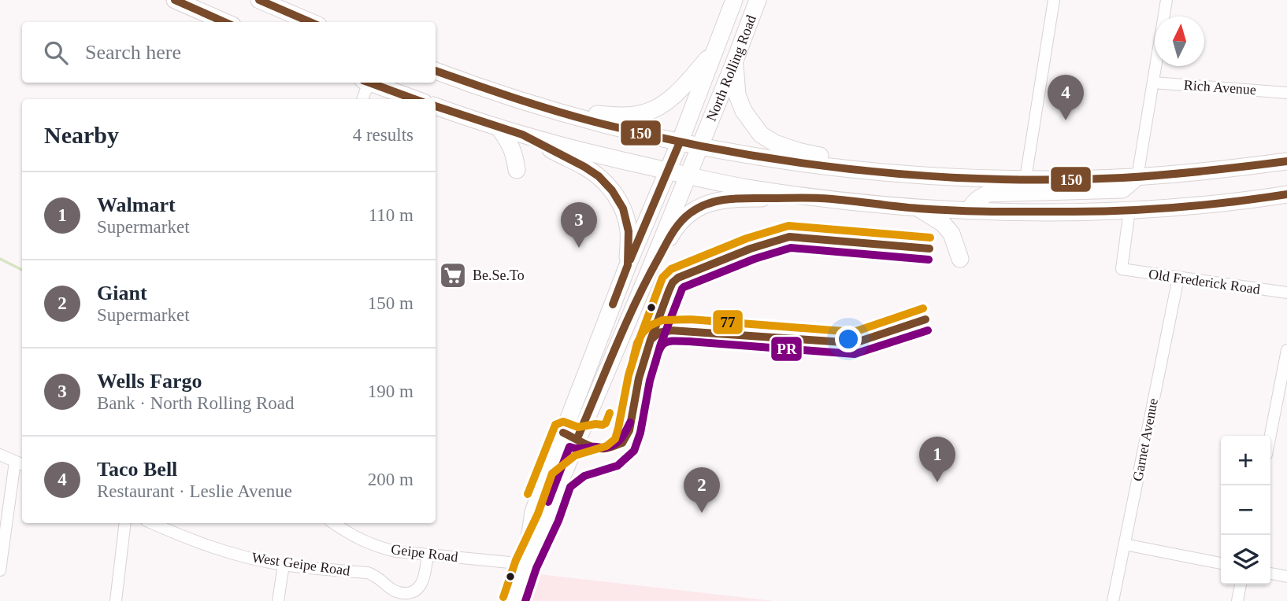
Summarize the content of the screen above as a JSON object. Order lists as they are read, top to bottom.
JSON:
{
  "streets": {
    "main road": ["North Rolling Road"],
    "street": [
      "Rich Avenue",
      "Old Frederick Road",
      "Garnet Avenue",
      "Geipe Road",
      "West Geipe Road"
    ]
  },
  "crossings": [
    ["North Rolling Road", "Geipe Road"],
    ["Old Frederick Road", "Garnet Avenue"],
    ["Geipe Road", "West Geipe Road"]
  ],
  "places": {
    "supermarket": ["Be.Se.To"]
  },
  "lines": ["transit line 150", "transit line 77", "transit line PR"],
  "north": "top",
  "page": {
    "search": "Search here",
    "pins": [
      "4",
      "3",
      "1",
      "2"
    ],
    "heading": ["Nearby", "4 results"],
    "list": [
      {
        "mark": "1",
        "name": "Walmart",
        "note": "Supermarket",
        "value": "110 m"
      },
      {
        "mark": "2",
        "name": "Giant",
        "note": "Supermarket",
        "value": "150 m"
      },
      {
        "mark": "3",
        "name": "Wells Fargo",
        "note": "Bank · North Rolling Road",
        "value": "190 m"
      },
      {
        "mark": "4",
        "name": "Taco Bell",
        "note": "Restaurant · Leslie Avenue",
        "value": "200 m"
      }
    ],
    "map_buttons": ["+", "−"]
  }
}
